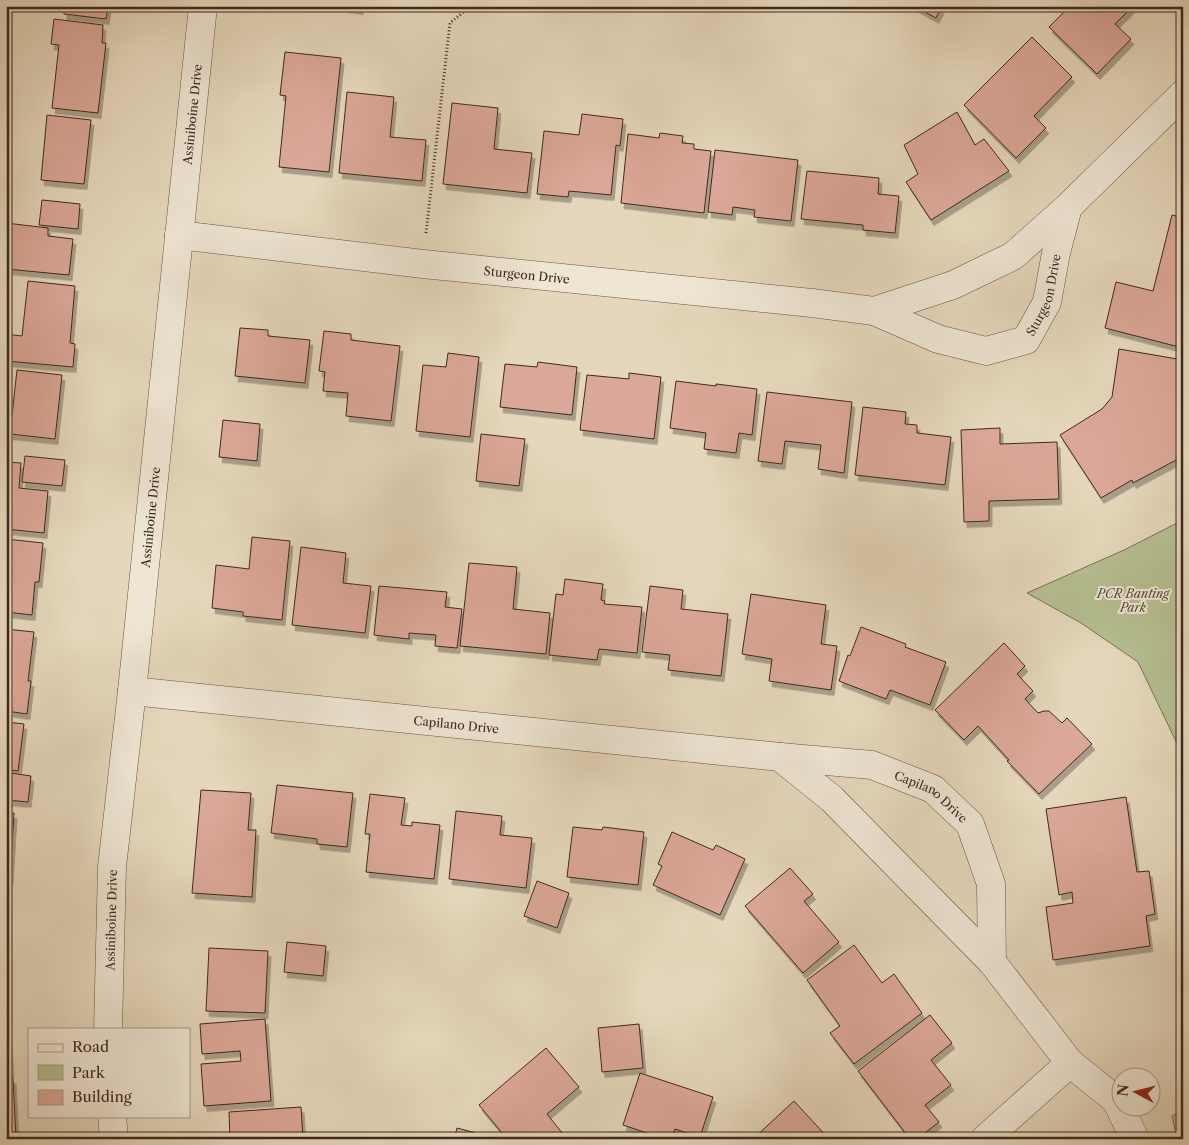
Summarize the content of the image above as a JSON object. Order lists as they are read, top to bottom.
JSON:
{
  "streets": {
    "street": ["Assiniboine Drive", "Sturgeon Drive", "Capilano Drive"]
  },
  "crossings": [
    ["Assiniboine Drive", "Sturgeon Drive"],
    ["Assiniboine Drive", "Capilano Drive"]
  ],
  "parks": ["PCR Banting Park"],
  "legend": ["Road", "Park", "Building"],
  "north": "left"
}
